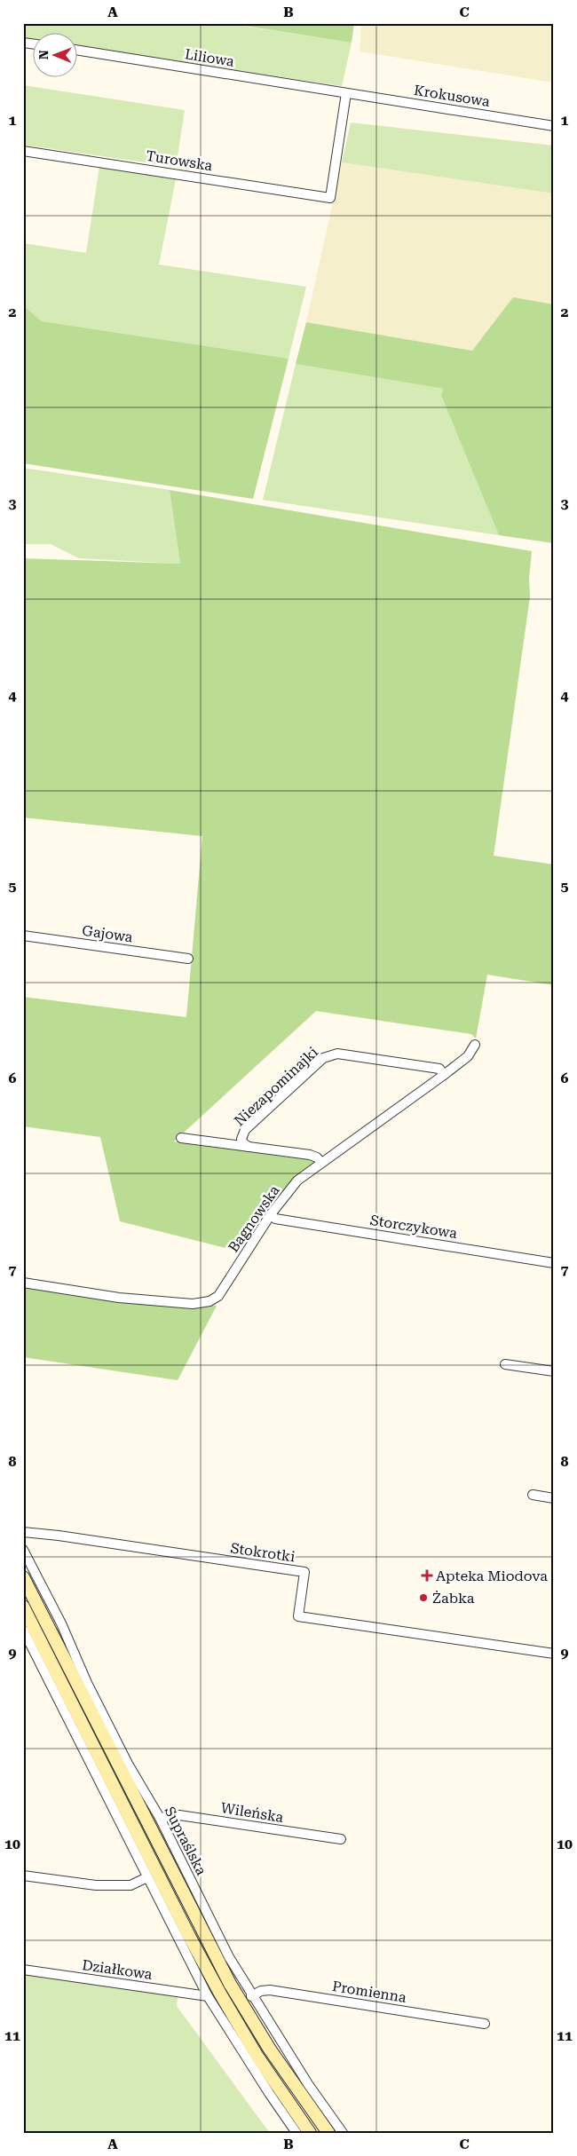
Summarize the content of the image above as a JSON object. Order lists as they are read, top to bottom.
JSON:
{
  "streets": {
    "street": [
      "Liliowa",
      "Krokusowa",
      "Turowska",
      "Gajowa",
      "Niezapominajki",
      "Bagnowska",
      "Storczykowa",
      "Stokrotki",
      "Wileńska",
      "Supraślska",
      "Działkowa",
      "Promienna"
    ]
  },
  "crossings": [
    ["Liliowa", "Krokusowa"],
    ["Liliowa", "Turowska"],
    ["Krokusowa", "Turowska"],
    ["Niezapominajki", "Bagnowska"],
    ["Bagnowska", "Storczykowa"],
    ["Wileńska", "Supraślska"],
    ["Supraślska", "Promienna"]
  ],
  "places": {
    "health": ["Apteka Miodova"],
    "other": ["Żabka"]
  },
  "north": "left",
  "grid": {
    "columns": ["A", "B", "C"],
    "rows": [
      "1",
      "2",
      "3",
      "4",
      "5",
      "6",
      "7",
      "8",
      "9",
      "10",
      "11"
    ]
  }
}
